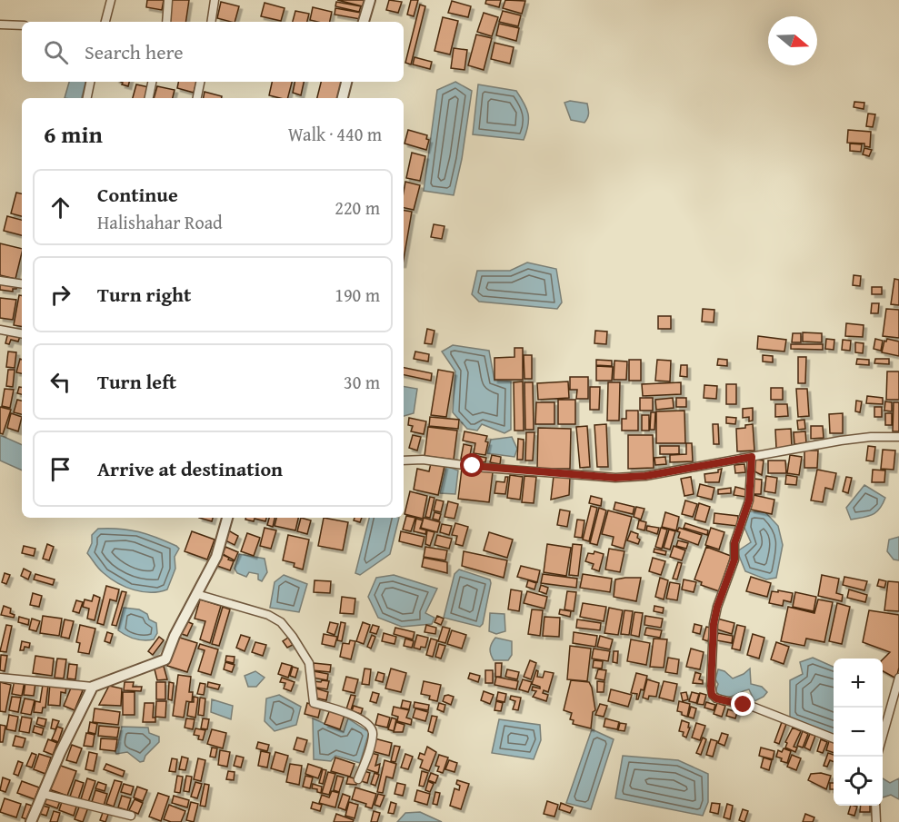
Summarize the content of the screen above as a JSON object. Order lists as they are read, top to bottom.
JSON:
{
  "north": "right",
  "page": {
    "search": "Search here",
    "heading": ["6 min", "Walk · 440 m"],
    "list": [
      ["Continue", "Halishahar Road", "220 m"],
      ["Turn right", "190 m"],
      ["Turn left", "30 m"],
      "Arrive at destination"
    ],
    "map_buttons": ["+", "−"]
  }
}
